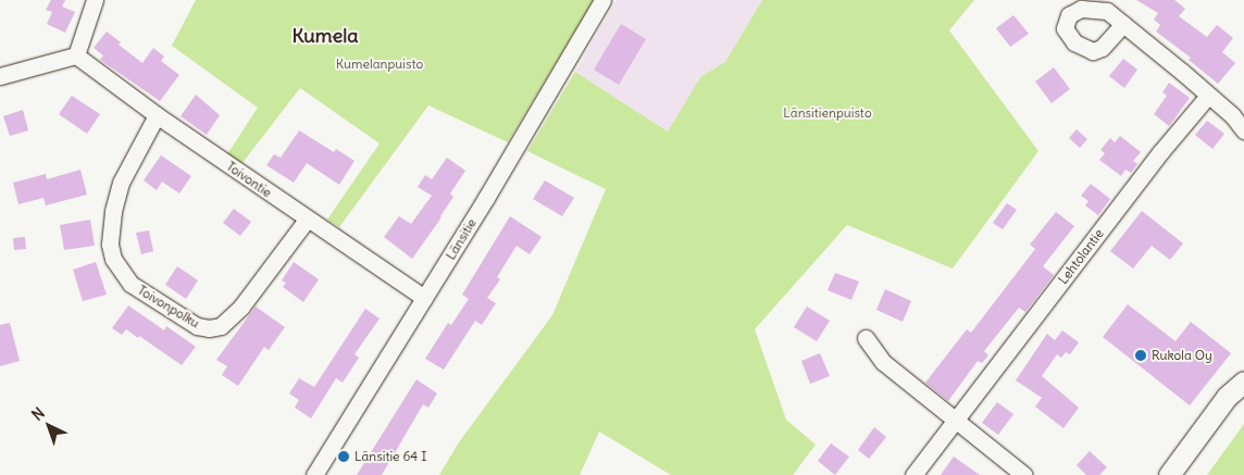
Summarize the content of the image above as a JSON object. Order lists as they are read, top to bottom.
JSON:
{
  "streets": {
    "street": [
      "Toivontie",
      "Länsitie",
      "Lehtolantie",
      "Toivonpolku"
    ]
  },
  "crossings": [
    ["Toivontie", "Länsitie"],
    ["Toivontie", "Toivonpolku"]
  ],
  "districts": ["Kumela"],
  "parks": ["Kumelanpuisto", "Länsitienpuisto"],
  "places": ["Rukola Oy", "Länsitie 64 I"],
  "north": "top left"
}
